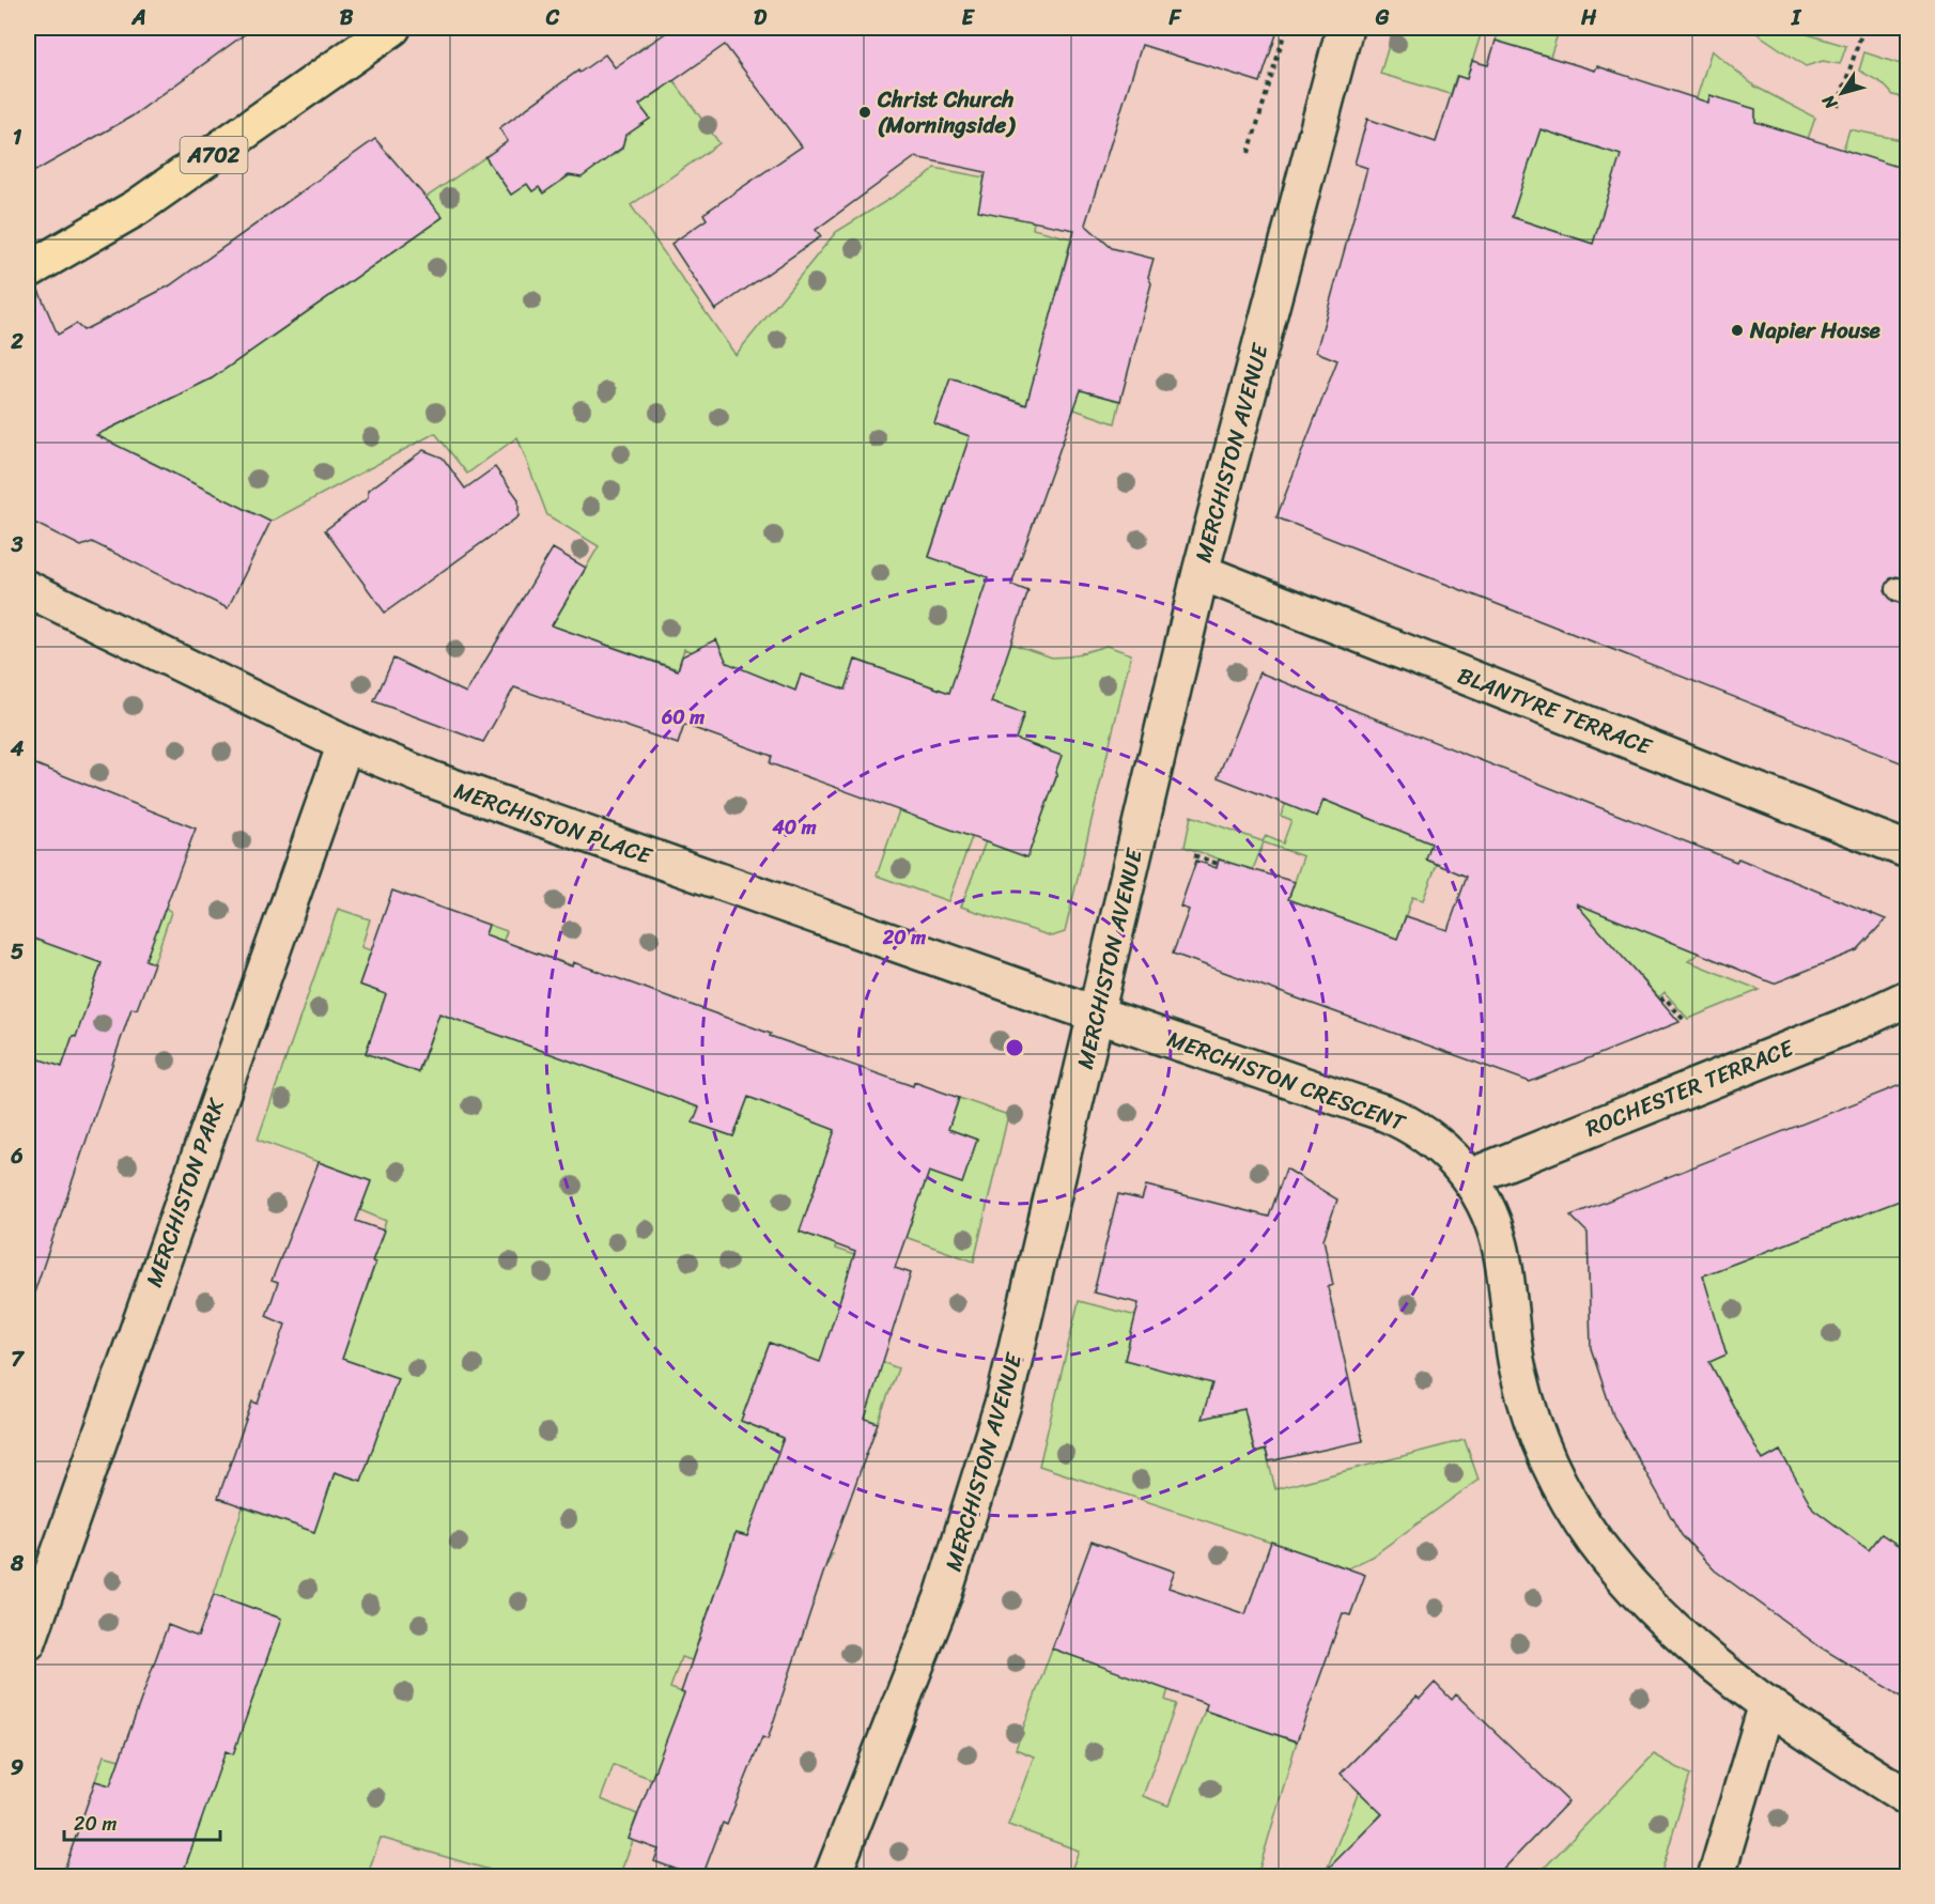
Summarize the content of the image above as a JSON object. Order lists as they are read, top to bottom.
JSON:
{
  "streets": {
    "main road": ["A702"],
    "street": [
      "MERCHISTON AVENUE",
      "BLANTYRE TERRACE",
      "MERCHISTON PLACE",
      "MERCHISTON CRESCENT",
      "ROCHESTER TERRACE",
      "MERCHISTON PARK"
    ]
  },
  "crossings": [
    ["MERCHISTON AVENUE", "BLANTYRE TERRACE"],
    ["MERCHISTON AVENUE", "MERCHISTON PLACE"],
    ["MERCHISTON AVENUE", "MERCHISTON CRESCENT"],
    ["MERCHISTON PLACE", "MERCHISTON CRESCENT"],
    ["MERCHISTON PLACE", "MERCHISTON PARK"],
    ["MERCHISTON CRESCENT", "ROCHESTER TERRACE"]
  ],
  "places": ["Christ Church (Morningside)", "Napier House"],
  "scale_bar": "20 m",
  "north": "bottom left",
  "grid": {
    "columns": [
      "A",
      "B",
      "C",
      "D",
      "E",
      "F",
      "G",
      "H",
      "I"
    ],
    "rows": [
      "1",
      "2",
      "3",
      "4",
      "5",
      "6",
      "7",
      "8",
      "9"
    ]
  },
  "rings": ["60 m", "40 m", "20 m"]
}
